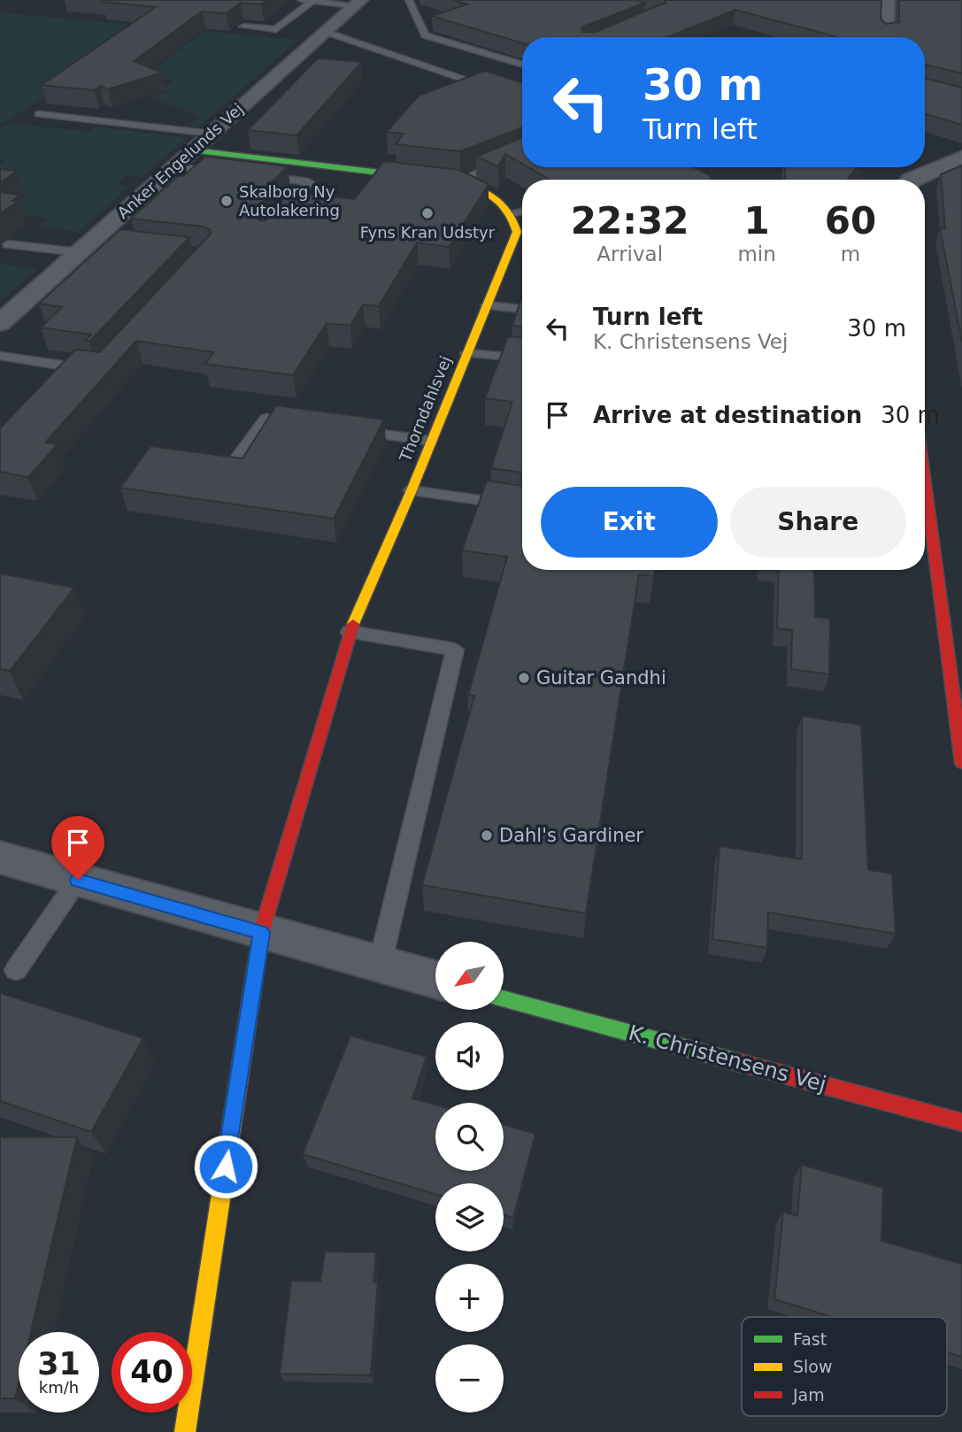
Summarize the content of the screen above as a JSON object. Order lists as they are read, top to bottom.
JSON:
{
  "streets": {
    "street": ["Anker Engelunds Vej", "Thorndahlsvej", "K. Christensens Vej"]
  },
  "places": [
    "Skalborg Ny Autolakering",
    "Fyns Kran Udstyr",
    "Guitar Gandhi",
    "Dahl's Gardiner"
  ],
  "legend": ["Fast", "Slow", "Jam"],
  "north": "bottom left",
  "page": {
    "turn": ["30 m", "Turn left"],
    "eta": [
      "22:32",
      "Arrival",
      "1",
      "min",
      "60",
      "m"
    ],
    "list": [
      {
        "name": "Turn left",
        "note": "K. Christensens Vej",
        "value": "30 m"
      },
      {
        "name": "Arrive at destination",
        "value": "30 m"
      }
    ],
    "buttons": ["Exit", "Share"],
    "map_buttons": ["+", "−"],
    "speed": "31 km/h",
    "limit": "40"
  }
}
